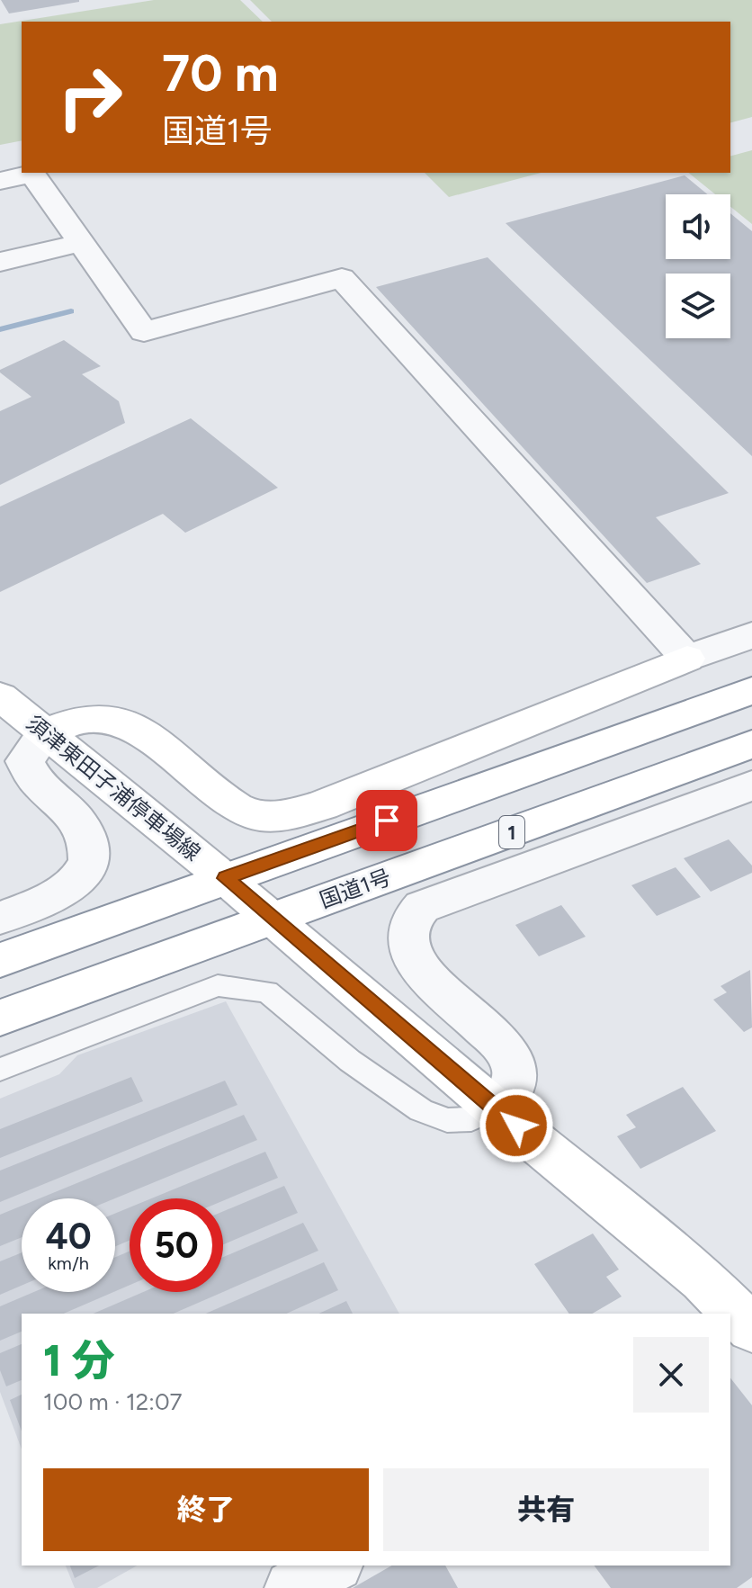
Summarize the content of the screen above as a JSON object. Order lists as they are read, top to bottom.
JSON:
{
  "streets": {
    "main road": ["須津東田子浦停車場線", "1", "国道1号"]
  },
  "crossings": [
    ["須津東田子浦停車場線", "国道1号"]
  ],
  "page": {
    "turn": ["70 m", "国道1号"],
    "speed": "40 km/h",
    "limit": "50",
    "heading": ["1 分", "100 m · 12:07"],
    "buttons": ["終了", "共有"]
  }
}
